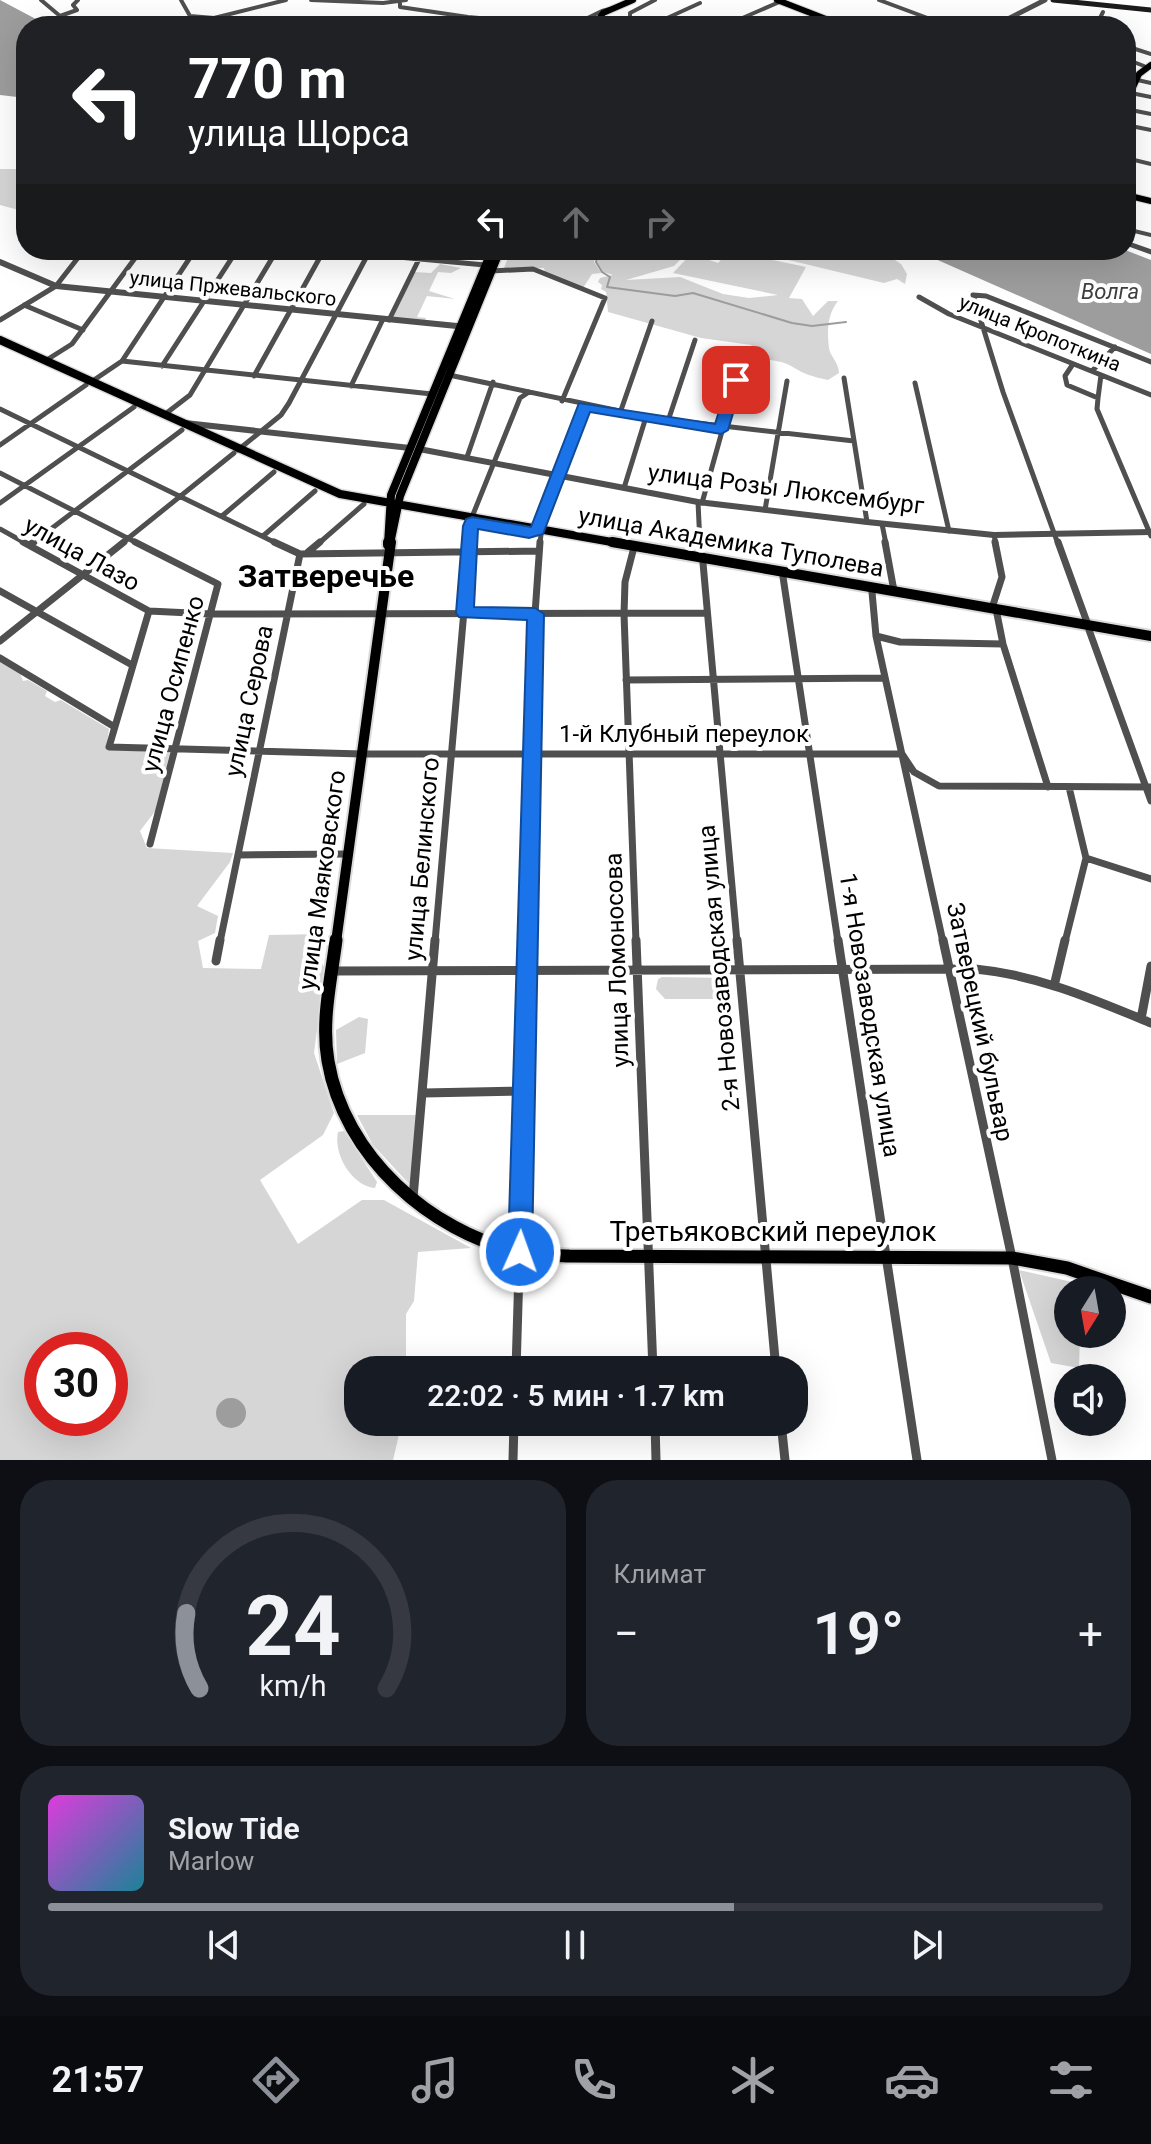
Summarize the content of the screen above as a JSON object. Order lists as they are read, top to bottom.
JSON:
{
  "streets": {
    "main road": ["улица Академика Туполева", "улица Маяковского", "Третьяковский переулок"],
    "street": [
      "улица Пржевальского",
      "улица Кропоткина",
      "улица Розы Люксембург",
      "улица Лазо",
      "улица Осипенко",
      "улица Серова",
      "1-й Клубный переулок",
      "улица Белинского",
      "улица Ломоносова",
      "2-я Новозаводская улица",
      "1-я Новозаводская улица",
      "Затверецкий бульвар"
    ]
  },
  "crossings": [
    ["улица Пржевальского", "улица Маяковского"],
    ["улица Розы Люксембург", "улица Академика Туполева"],
    ["улица Розы Люксембург", "улица Белинского"],
    ["улица Розы Люксембург", "улица Маяковского"],
    ["улица Розы Люксембург", "2-я Новозаводская улица"],
    ["улица Академика Туполева", "улица Белинского"],
    ["улица Академика Туполева", "улица Маяковского"],
    ["улица Академика Туполева", "улица Ломоносова"],
    ["улица Академика Туполева", "2-я Новозаводская улица"],
    ["улица Академика Туполева", "1-я Новозаводская улица"],
    ["улица Академика Туполева", "Затверецкий бульвар"],
    ["улица Лазо", "1-й Клубный переулок"],
    ["улица Осипенко", "1-й Клубный переулок"],
    ["улица Серова", "1-й Клубный переулок"],
    ["1-й Клубный переулок", "улица Белинского"],
    ["1-й Клубный переулок", "улица Маяковского"],
    ["1-й Клубный переулок", "улица Ломоносова"],
    ["1-й Клубный переулок", "2-я Новозаводская улица"],
    ["1-й Клубный переулок", "1-я Новозаводская улица"],
    ["1-й Клубный переулок", "Затверецкий бульвар"],
    ["улица Белинского", "улица Маяковского"],
    ["улица Белинского", "Третьяковский переулок"],
    ["улица Маяковского", "Третьяковский переулок"],
    ["улица Ломоносова", "Третьяковский переулок"],
    ["2-я Новозаводская улица", "Третьяковский переулок"],
    ["1-я Новозаводская улица", "Третьяковский переулок"],
    ["Затверецкий бульвар", "Третьяковский переулок"]
  ],
  "districts": ["Затверечье"],
  "water": ["Волга"],
  "north": "bottom",
  "page": {
    "turn": ["770 m", "улица Щорса"],
    "limit": "30",
    "trip": "22:02 · 5 мин · 1.7 km",
    "tile": "Климат",
    "heat": ["−", "19°", "+"],
    "song": ["Slow Tide", "Marlow"],
    "tabs": "21:57",
    "gauge": ["24", "km/h"]
  }
}
